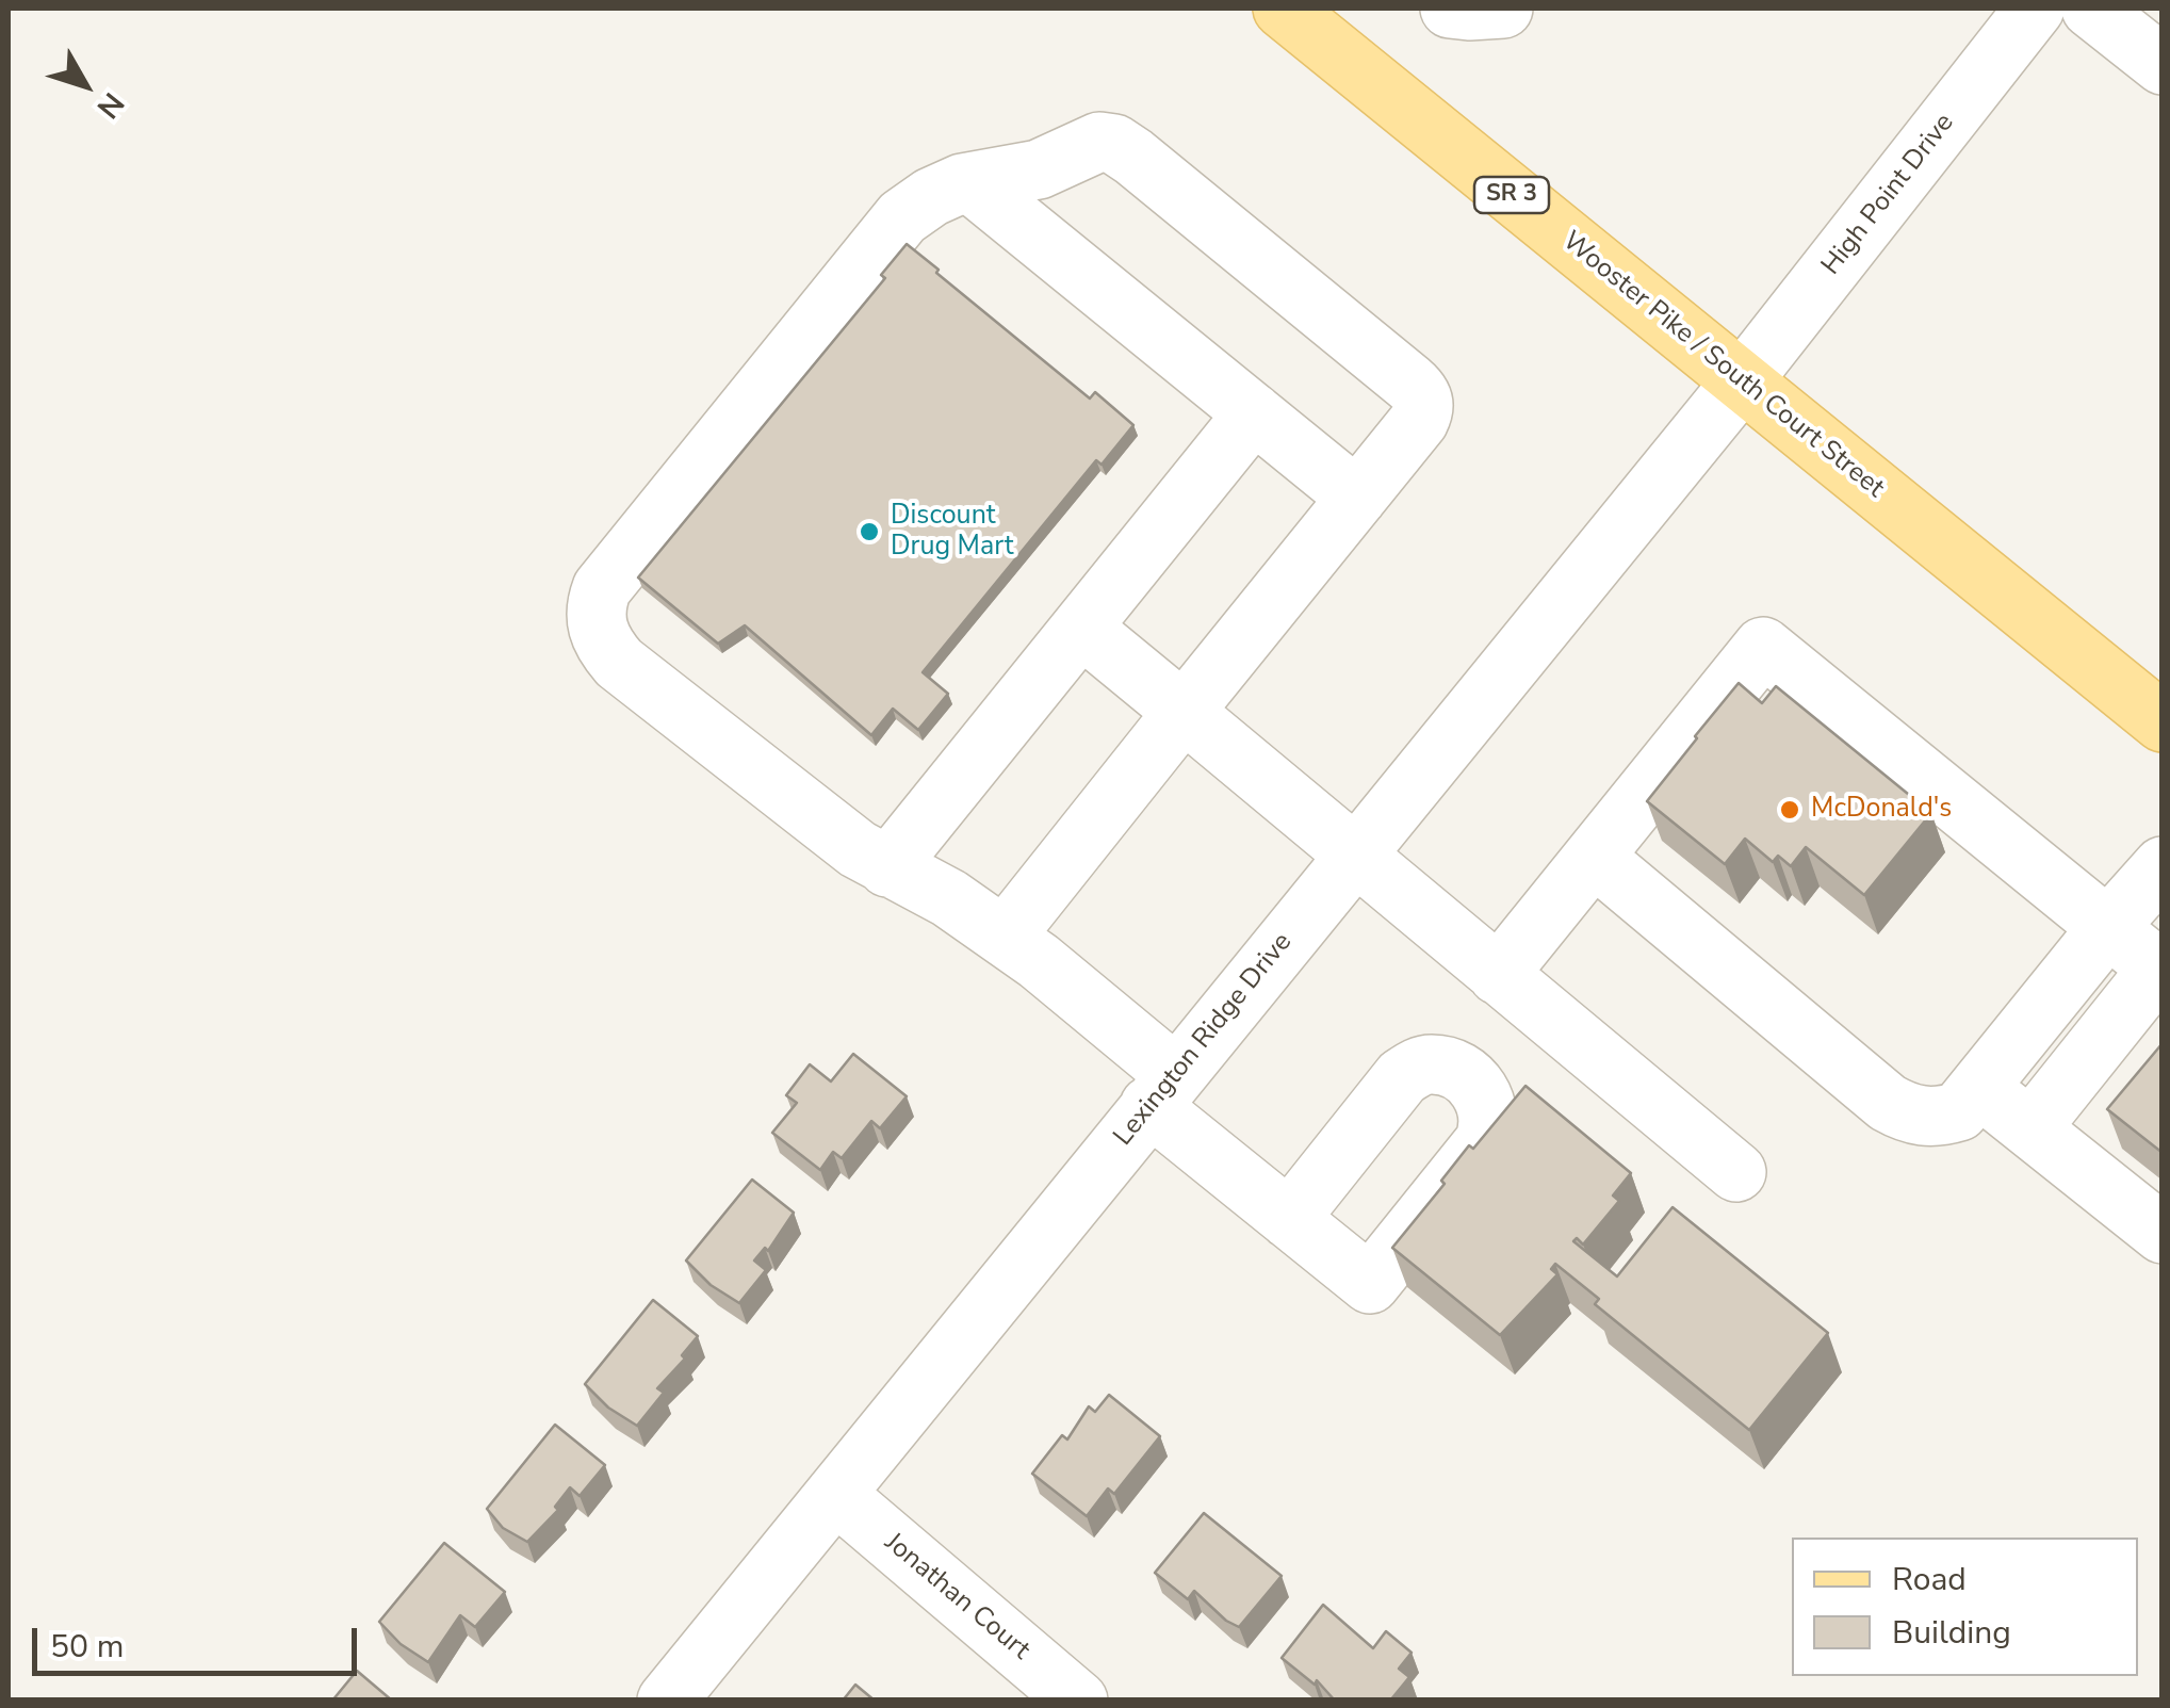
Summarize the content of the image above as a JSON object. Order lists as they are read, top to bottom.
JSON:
{
  "streets": {
    "main road": ["SR 3", "Wooster Pike / South Court Street"],
    "street": ["High Point Drive", "Lexington Ridge Drive", "Jonathan Court"]
  },
  "crossings": [
    ["High Point Drive", "Wooster Pike / South Court Street"],
    ["High Point Drive", "Lexington Ridge Drive"],
    ["Wooster Pike / South Court Street", "Lexington Ridge Drive"],
    ["Lexington Ridge Drive", "Jonathan Court"]
  ],
  "places": ["Discount Drug Mart", "McDonald's"],
  "legend": ["Road", "Building"],
  "scale_bar": "50 m",
  "north": "bottom right"
}
